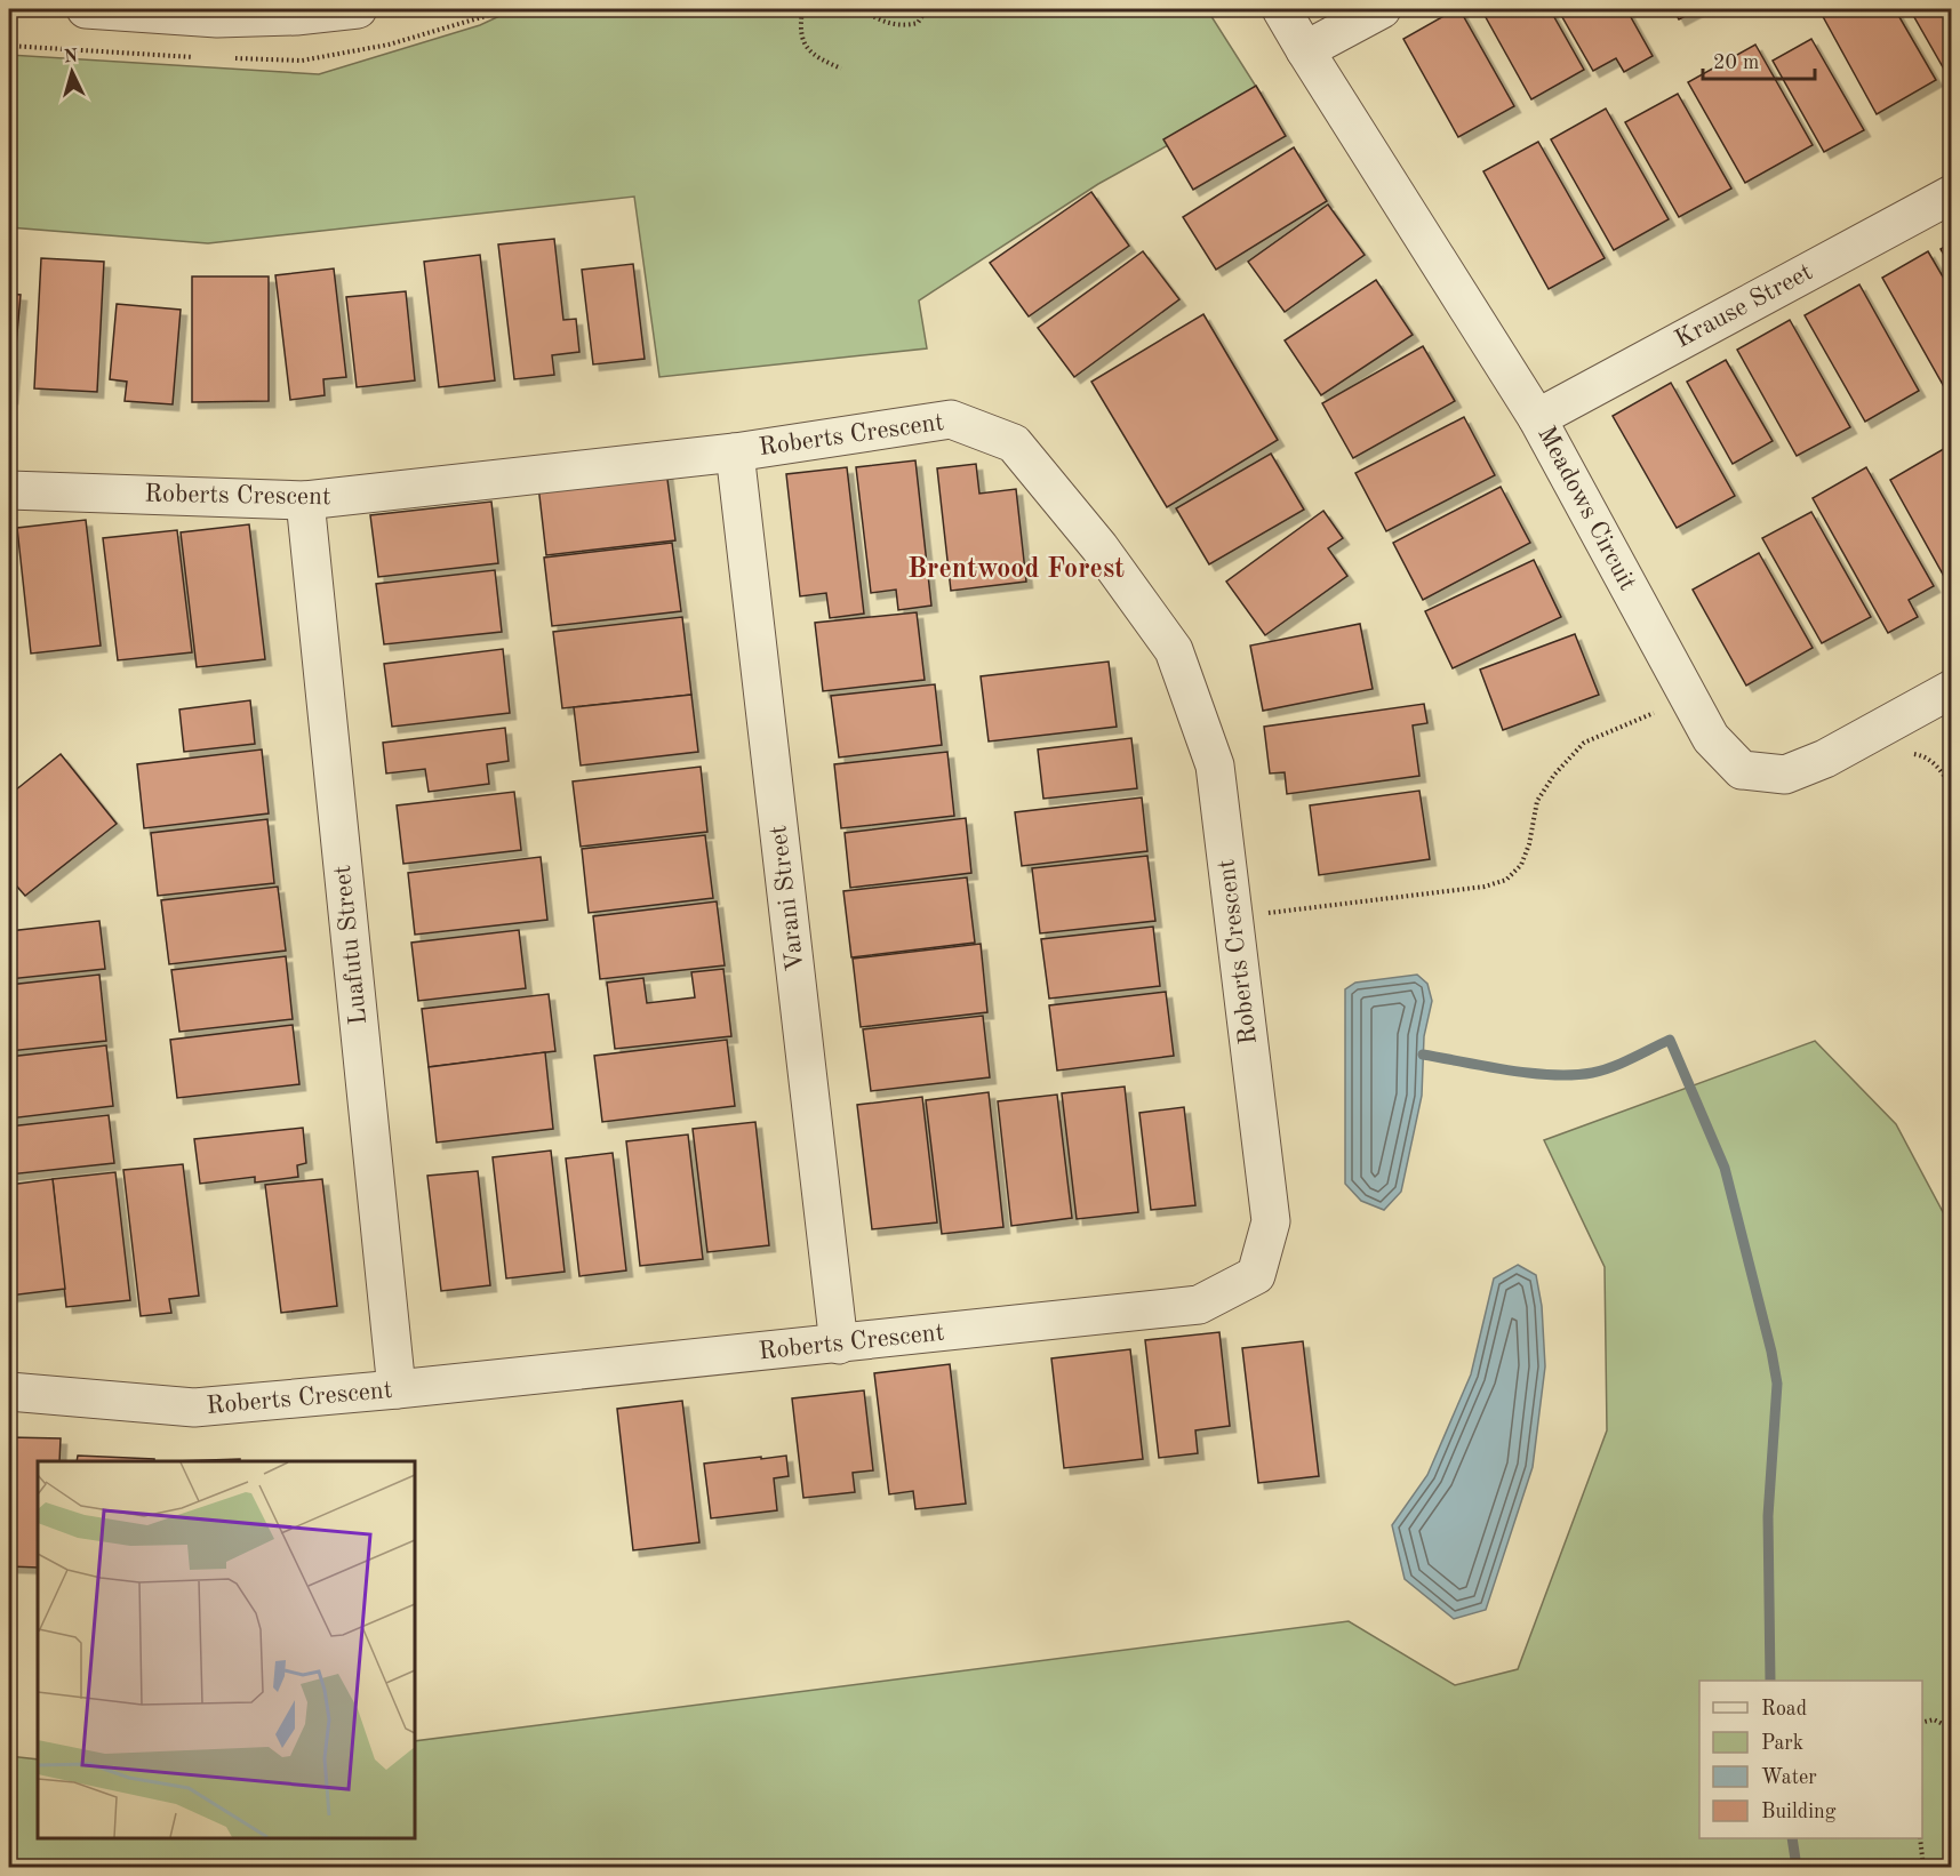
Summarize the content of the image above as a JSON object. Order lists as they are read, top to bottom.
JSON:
{
  "streets": {
    "street": [
      "Krause Street",
      "Roberts Crescent",
      "Meadows Circuit",
      "Varani Street",
      "Luafutu Street"
    ]
  },
  "crossings": [
    ["Krause Street", "Meadows Circuit"],
    ["Roberts Crescent", "Varani Street"],
    ["Roberts Crescent", "Luafutu Street"]
  ],
  "districts": ["Brentwood Forest"],
  "legend": [
    "Road",
    "Park",
    "Water",
    "Building"
  ],
  "scale_bar": "20 m",
  "north": "top"
}
